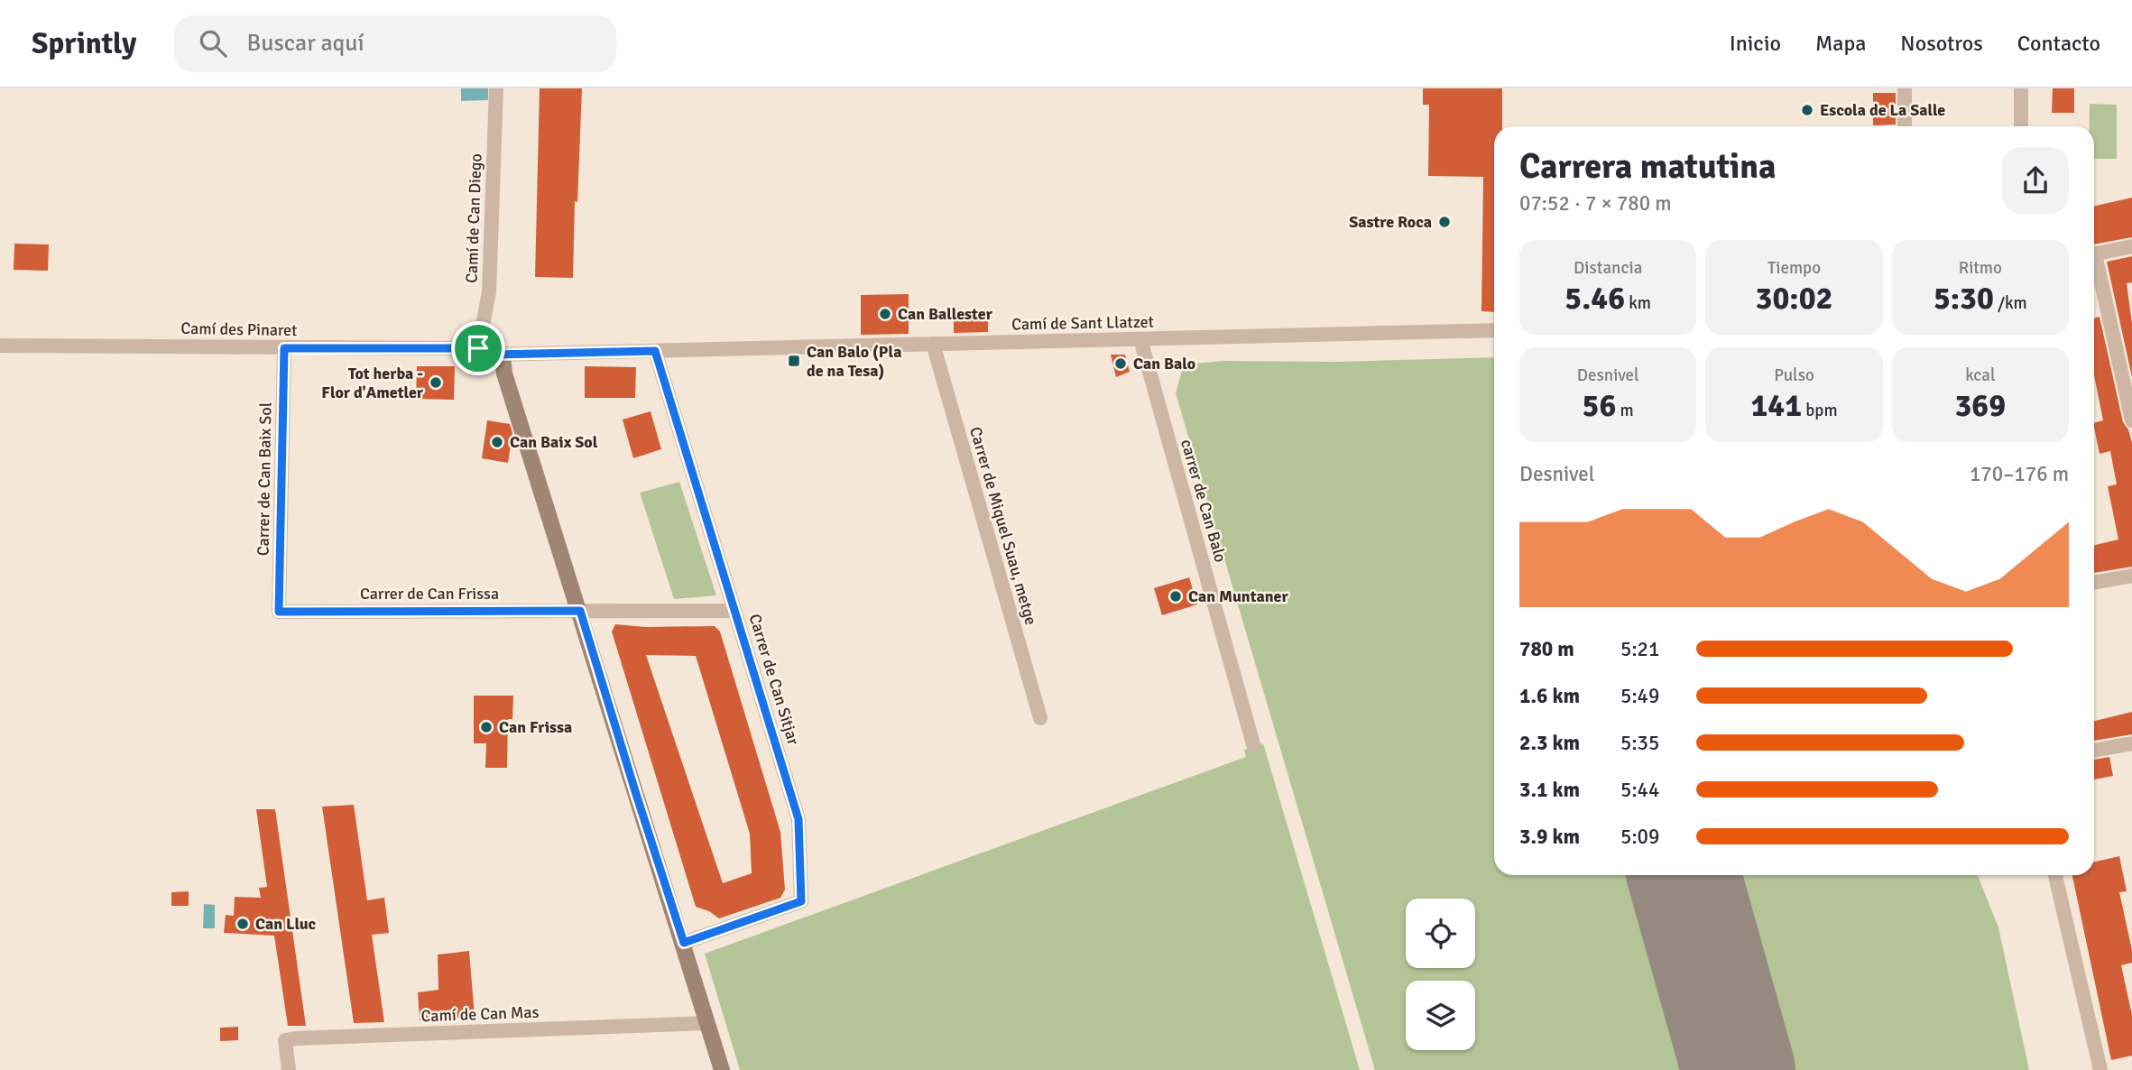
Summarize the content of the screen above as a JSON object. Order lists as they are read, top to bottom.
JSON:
{
  "streets": {
    "street": [
      "Camí de Can Diego",
      "Camí de Sant Llatzet",
      "Camí des Pinaret",
      "Carrer de Can Baix Sol",
      "carrer de Can Balo",
      "Carrer de Miquel Suau, metge",
      "Carrer de Can Frissa",
      "Carrer de Can Sitjar",
      "Camí de Can Mas"
    ]
  },
  "crossings": [
    ["Camí de Can Diego", "Camí de Sant Llatzet"],
    ["Camí de Can Diego", "Camí des Pinaret"],
    ["Camí de Sant Llatzet", "Camí des Pinaret"],
    ["Camí de Sant Llatzet", "carrer de Can Balo"],
    ["Camí de Sant Llatzet", "Carrer de Miquel Suau, metge"],
    ["Camí de Sant Llatzet", "Carrer de Can Sitjar"],
    ["Camí des Pinaret", "Carrer de Can Baix Sol"],
    ["Carrer de Can Baix Sol", "Carrer de Can Frissa"],
    ["Carrer de Can Frissa", "Carrer de Can Sitjar"]
  ],
  "places": {
    "other": [
      "Escola de La Salle",
      "Sastre Roca",
      "Can Ballester",
      "Can Balo",
      "Tot herba - Flor d'Ametler",
      "Can Baix Sol",
      "Can Muntaner",
      "Can Frissa",
      "Can Lluc"
    ],
    "transit": ["Can Balo (Pla de na Tesa)"]
  },
  "page": {
    "header": "Sprintly",
    "search": "Buscar aquí",
    "nav": [
      "Inicio",
      "Mapa",
      "Nosotros",
      "Contacto"
    ],
    "heading": ["Carrera matutina", "07:52 · 7 × 780 m"],
    "stats": [
      ["Distancia", "5.46 km"],
      ["Tiempo", "30:02"],
      ["Ritmo", "5:30 /km"],
      ["Desnivel", "56 m"],
      ["Pulso", "141 bpm"],
      ["kcal", "369"]
    ],
    "chart": ["Desnivel", "170–176 m"],
    "list": [
      {
        "name": "780 m",
        "note": "5:21"
      },
      {
        "name": "1.6 km",
        "note": "5:49"
      },
      {
        "name": "2.3 km",
        "note": "5:35"
      },
      {
        "name": "3.1 km",
        "note": "5:44"
      },
      {
        "name": "3.9 km",
        "note": "5:09"
      }
    ]
  }
}
